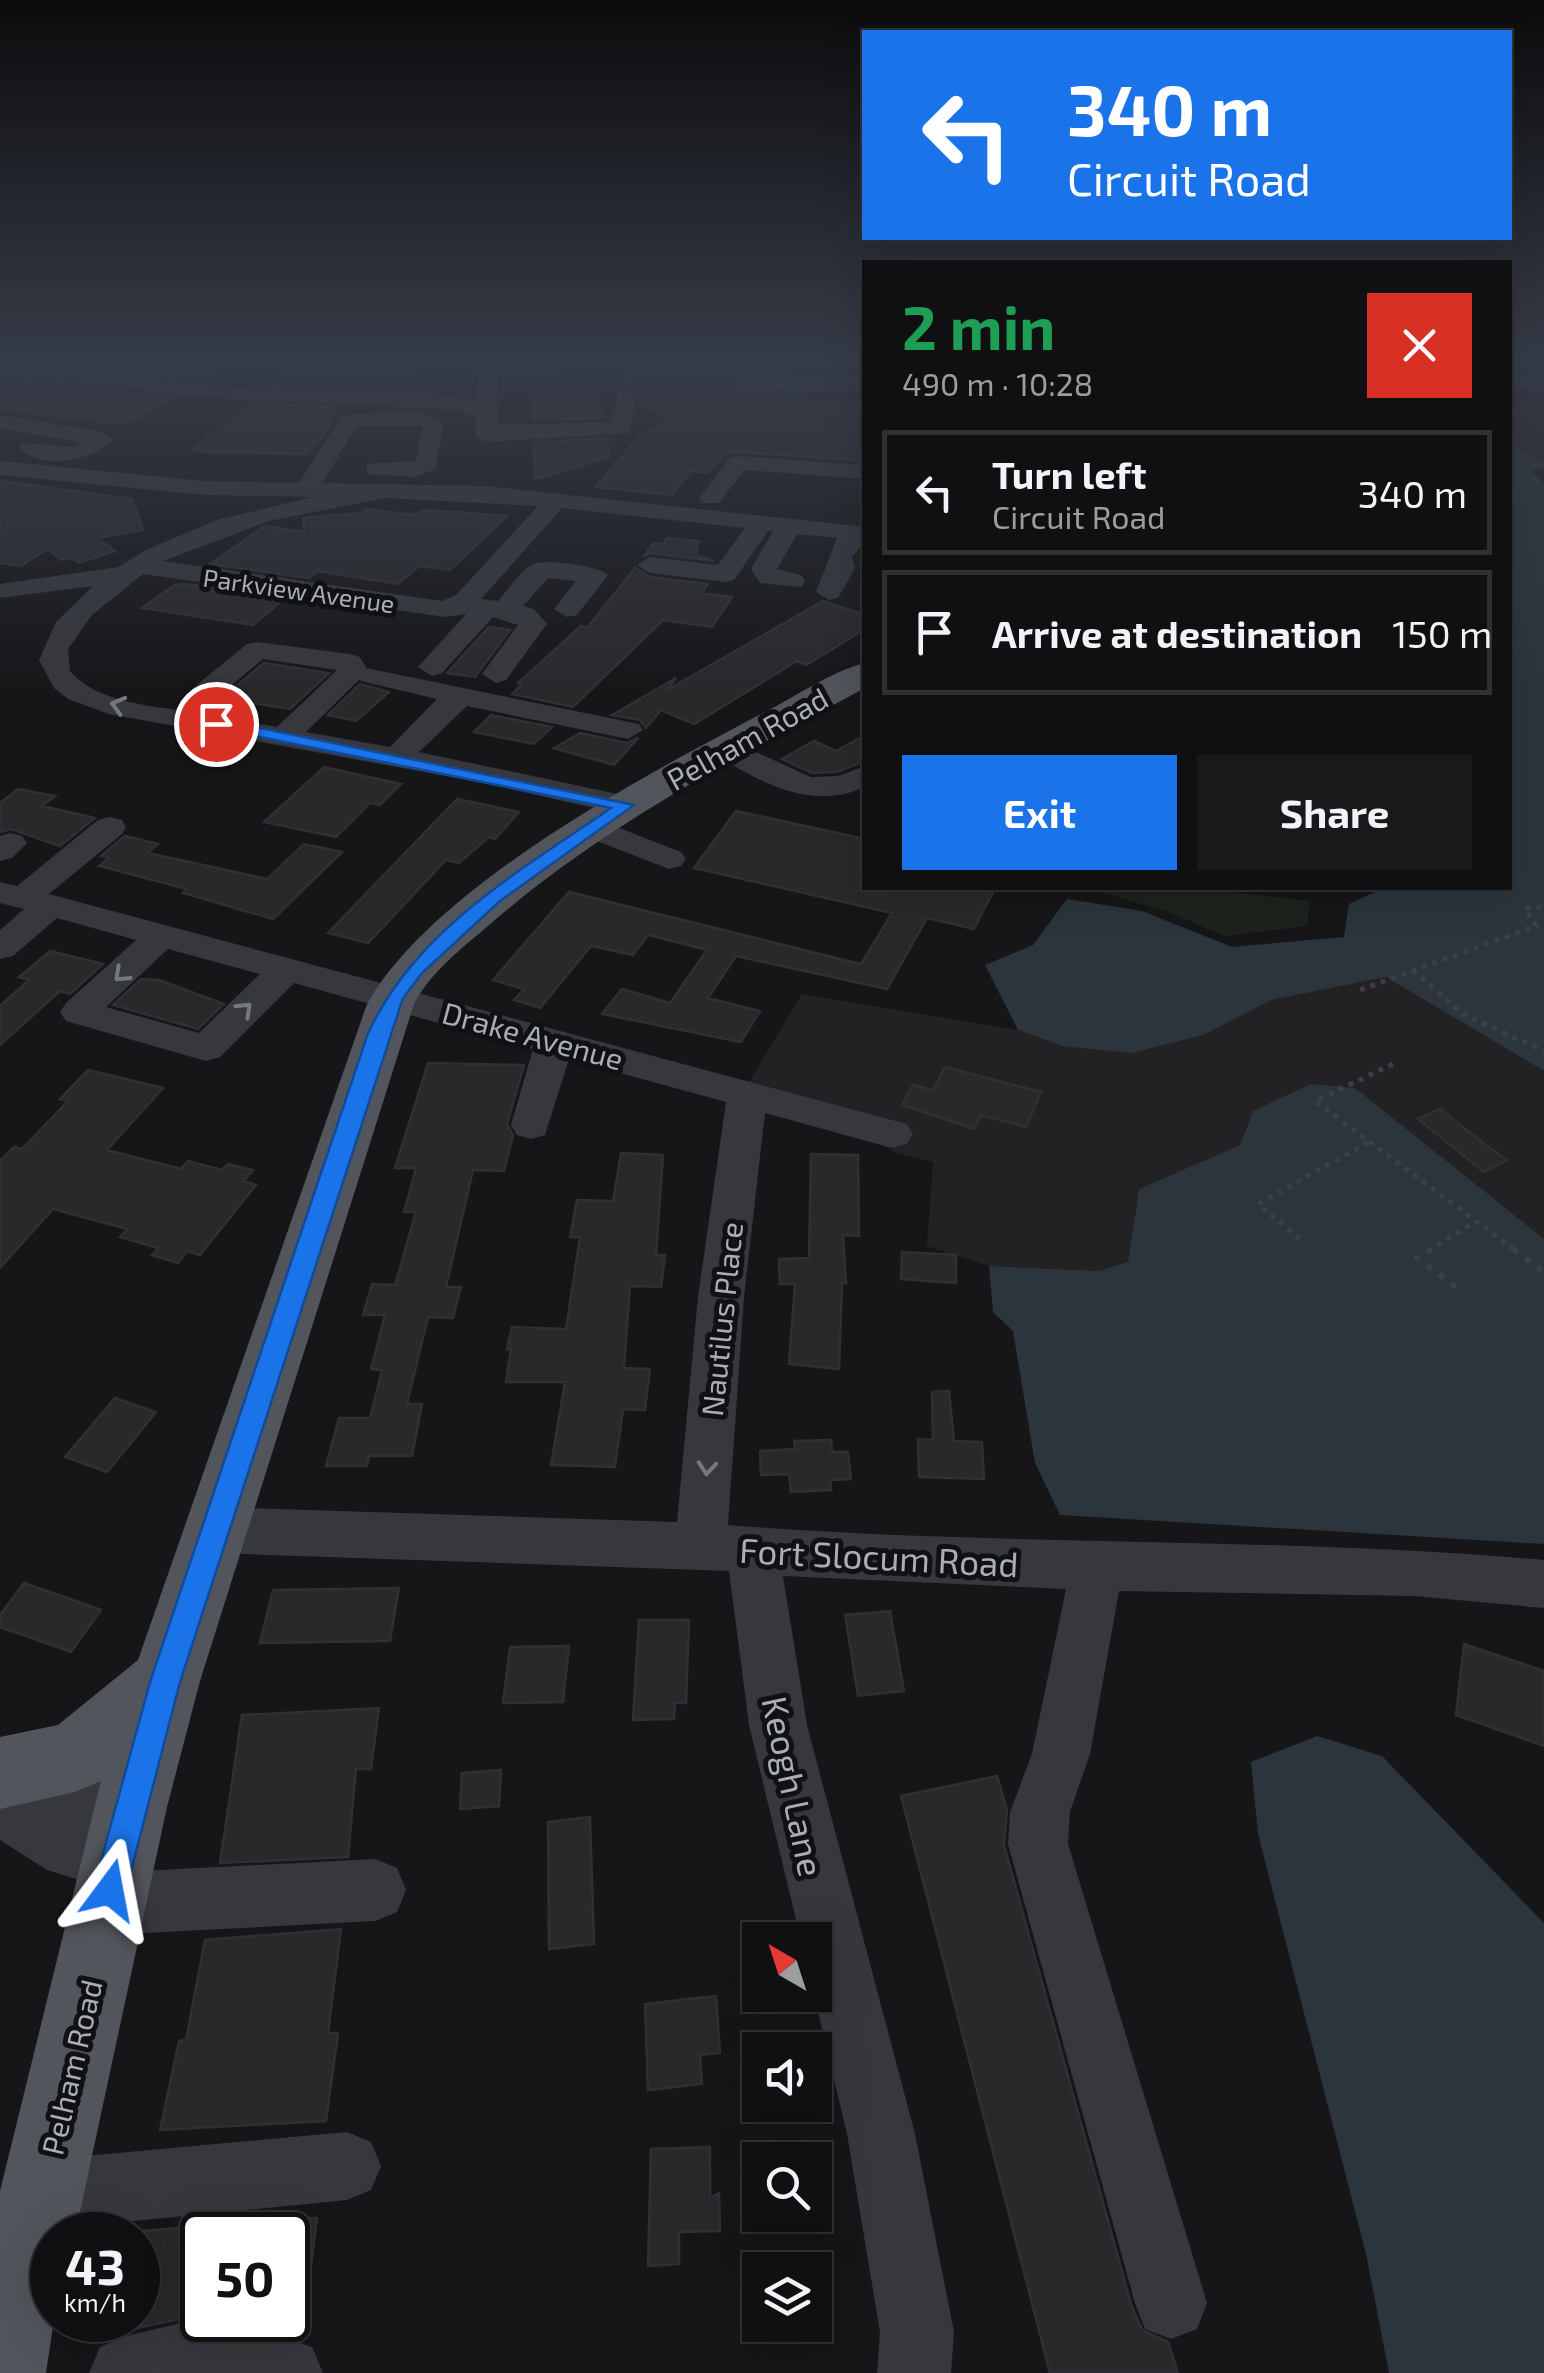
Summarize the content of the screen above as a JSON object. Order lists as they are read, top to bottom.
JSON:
{
  "streets": {
    "main road": ["Pelham Road"],
    "street": [
      "Parkview Avenue",
      "Drake Avenue",
      "Nautilus Place",
      "Fort Slocum Road",
      "Keogh Lane"
    ]
  },
  "crossings": [
    ["Pelham Road", "Drake Avenue"],
    ["Pelham Road", "Fort Slocum Road"],
    ["Drake Avenue", "Nautilus Place"],
    ["Nautilus Place", "Fort Slocum Road"],
    ["Nautilus Place", "Keogh Lane"],
    ["Fort Slocum Road", "Keogh Lane"]
  ],
  "one_way": ["Nautilus Place"],
  "north": "top left",
  "page": {
    "turn": ["340 m", "Circuit Road"],
    "heading": ["2 min", "490 m · 10:28"],
    "list": [
      {
        "name": "Turn left",
        "note": "Circuit Road",
        "value": "340 m"
      },
      {
        "name": "Arrive at destination",
        "value": "150 m"
      }
    ],
    "buttons": ["Exit", "Share"],
    "speed": "43 km/h",
    "limit": "50"
  }
}
